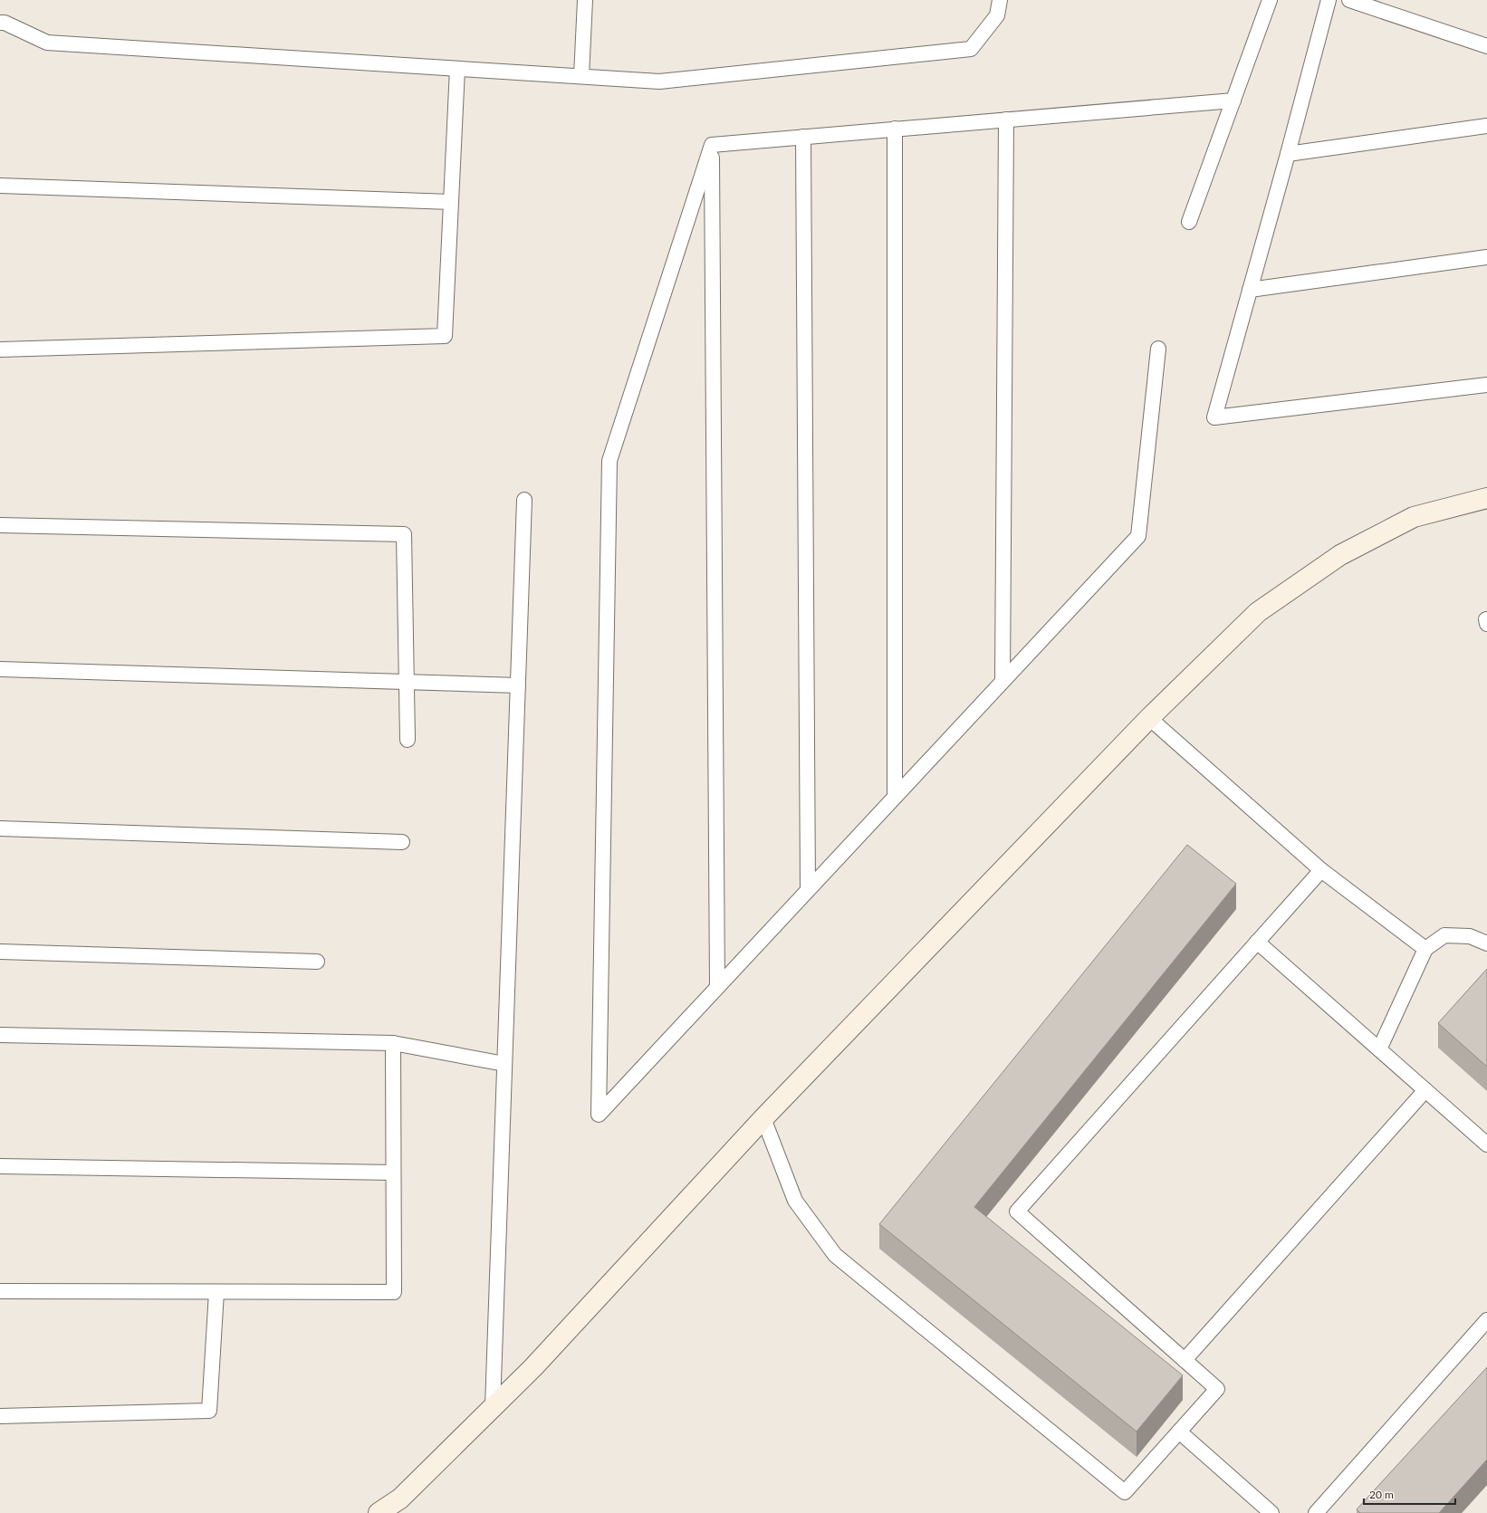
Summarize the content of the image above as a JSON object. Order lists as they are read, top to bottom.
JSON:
{
  "scale_bar": "20 m"
}
